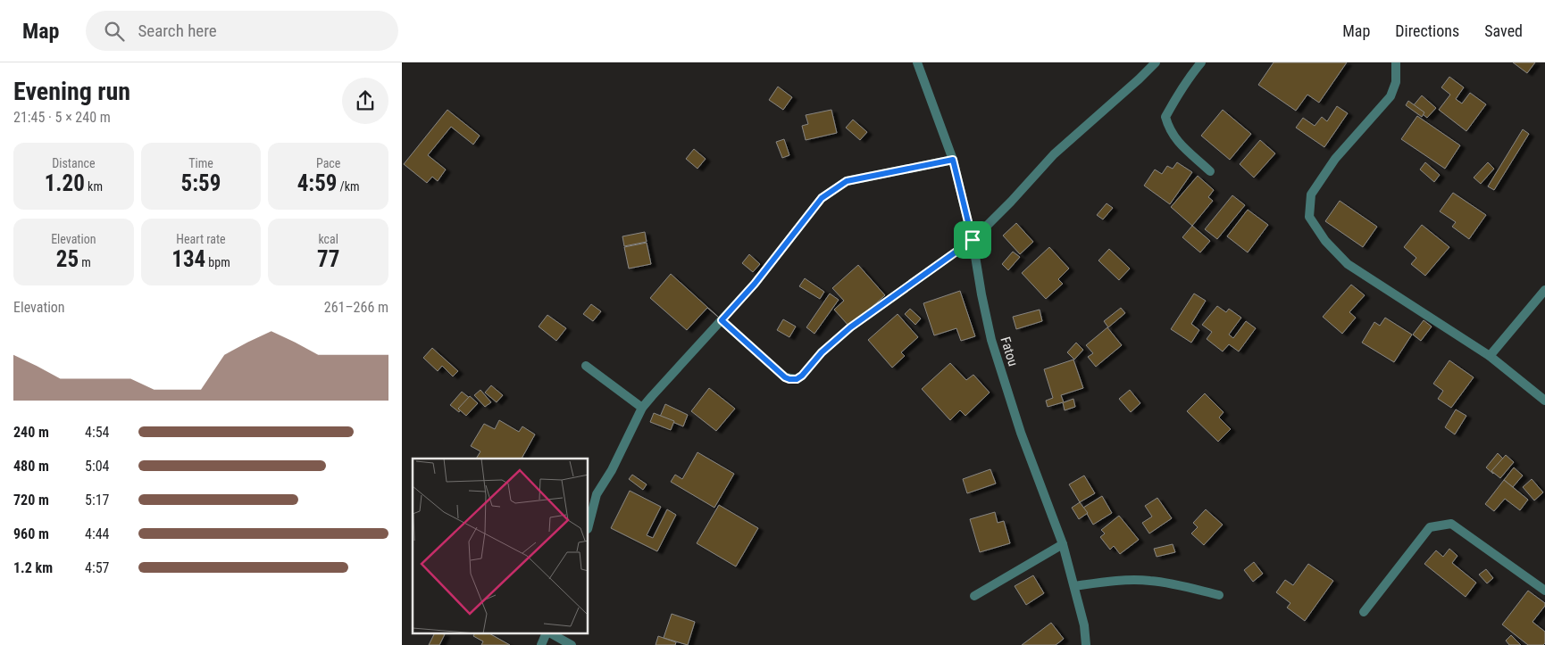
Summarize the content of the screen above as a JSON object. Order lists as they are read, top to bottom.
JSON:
{
  "streets": {
    "street": ["Fatou"]
  },
  "page": {
    "header": "Map",
    "search": "Search here",
    "nav": ["Map", "Directions", "Saved"],
    "heading": ["Evening run", "21:45 · 5 × 240 m"],
    "stats": [
      ["Distance", "1.20 km"],
      ["Time", "5:59"],
      ["Pace", "4:59 /km"],
      ["Elevation", "25 m"],
      ["Heart rate", "134 bpm"],
      ["kcal", "77"]
    ],
    "chart": ["Elevation", "261–266 m"],
    "list": [
      {
        "name": "240 m",
        "note": "4:54"
      },
      {
        "name": "480 m",
        "note": "5:04"
      },
      {
        "name": "720 m",
        "note": "5:17"
      },
      {
        "name": "960 m",
        "note": "4:44"
      },
      {
        "name": "1.2 km",
        "note": "4:57"
      }
    ]
  }
}
